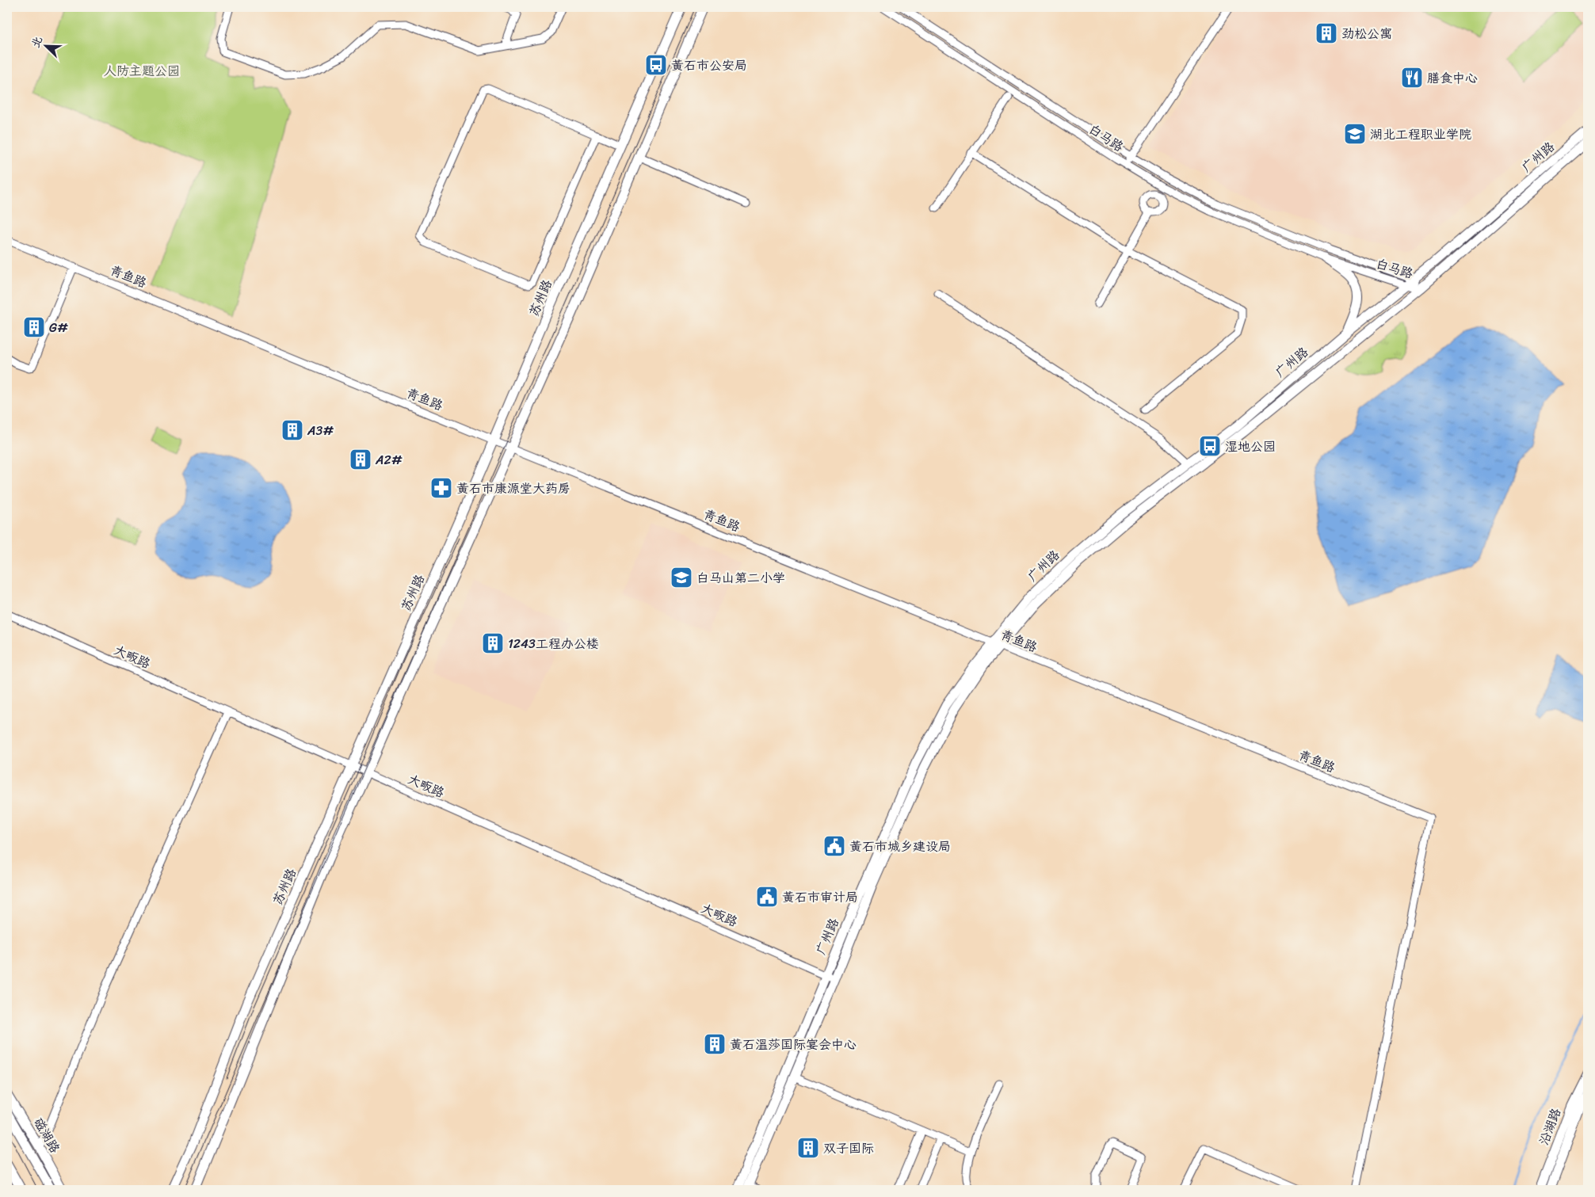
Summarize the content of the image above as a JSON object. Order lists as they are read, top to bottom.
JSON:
{
  "streets": {
    "main road": [
      "广州路",
      "苏州路",
      "沿湖路",
      "磁湖路"
    ],
    "street": ["白马路", "青鱼路", "大畈路"]
  },
  "crossings": [
    ["白马路", "广州路"],
    ["广州路", "青鱼路"],
    ["广州路", "大畈路"],
    ["青鱼路", "苏州路"],
    ["苏州路", "大畈路"]
  ],
  "parks": ["人防主题公园"],
  "places": {
    "building": [
      "劲松公寓",
      "G#",
      "A3#",
      "A2#",
      "1243工程办公楼",
      "黄石温莎国际宴会中心",
      "双子国际"
    ],
    "bus stop": ["黄石市公安局", "湿地公园"],
    "restaurant": ["膳食中心"],
    "school or university": ["湖北工程职业学院", "白马山第二小学"],
    "pharmacy": ["黄石市康源堂大药房"],
    "public building": ["黄石市城乡建设局", "黄石市审计局"]
  },
  "north": "top left"
}
